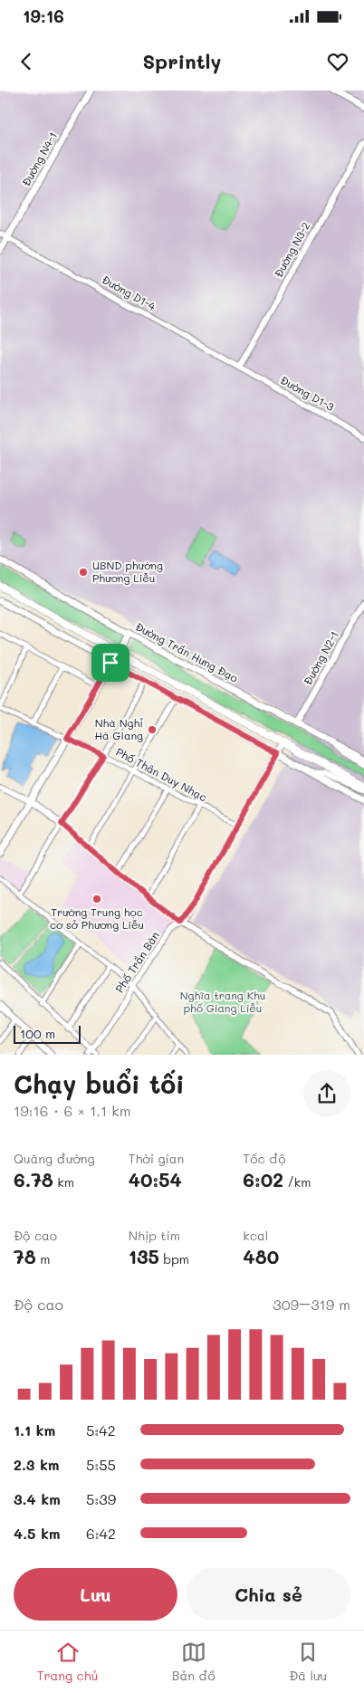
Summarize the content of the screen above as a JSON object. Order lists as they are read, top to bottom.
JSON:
{
  "streets": {
    "main road": ["Đường N4-1", "Đường Trần Hưng Đạo"],
    "street": [
      "Đường N3-2",
      "Đường D1-4",
      "Đường D1-3",
      "Đường N2-1",
      "Phố Thân Duy Nhạc",
      "Phố Trần Bàn"
    ]
  },
  "crossings": [
    ["Đường N4-1", "Đường D1-4"],
    ["Đường N3-2", "Đường D1-4"],
    ["Đường N3-2", "Đường D1-3"],
    ["Đường D1-4", "Đường D1-3"],
    ["Đường Trần Hưng Đạo", "Đường N2-1"],
    ["Phố Thân Duy Nhạc", "Phố Trần Bàn"]
  ],
  "parks": ["Nghĩa trang Khu phố Giang Liễu"],
  "places": ["UBND phường Phương Liễu", "Nhà Nghỉ Hà Giang", "Trường Trung học cơ sở Phương Liễu"],
  "scale_bar": "100 m",
  "page": {
    "status": "19:16",
    "header": "Sprintly",
    "scale": "100 m",
    "heading": ["Chạy buổi tối", "19:16 · 6 × 1.1 km"],
    "stats": [
      ["Quãng đường", "6.78 km"],
      ["Thời gian", "40:54"],
      ["Tốc độ", "6:02 /km"],
      ["Độ cao", "78 m"],
      ["Nhịp tim", "135 bpm"],
      ["kcal", "480"]
    ],
    "chart": ["Độ cao", "309–319 m"],
    "list": [
      {
        "name": "1.1 km",
        "note": "5:42"
      },
      {
        "name": "2.3 km",
        "note": "5:55"
      },
      {
        "name": "3.4 km",
        "note": "5:39"
      },
      {
        "name": "4.5 km",
        "note": "6:42"
      }
    ],
    "buttons": ["Lưu", "Chia sẻ"],
    "tabs": ["Trang chủ", "Bản đồ", "Đã lưu"]
  }
}
